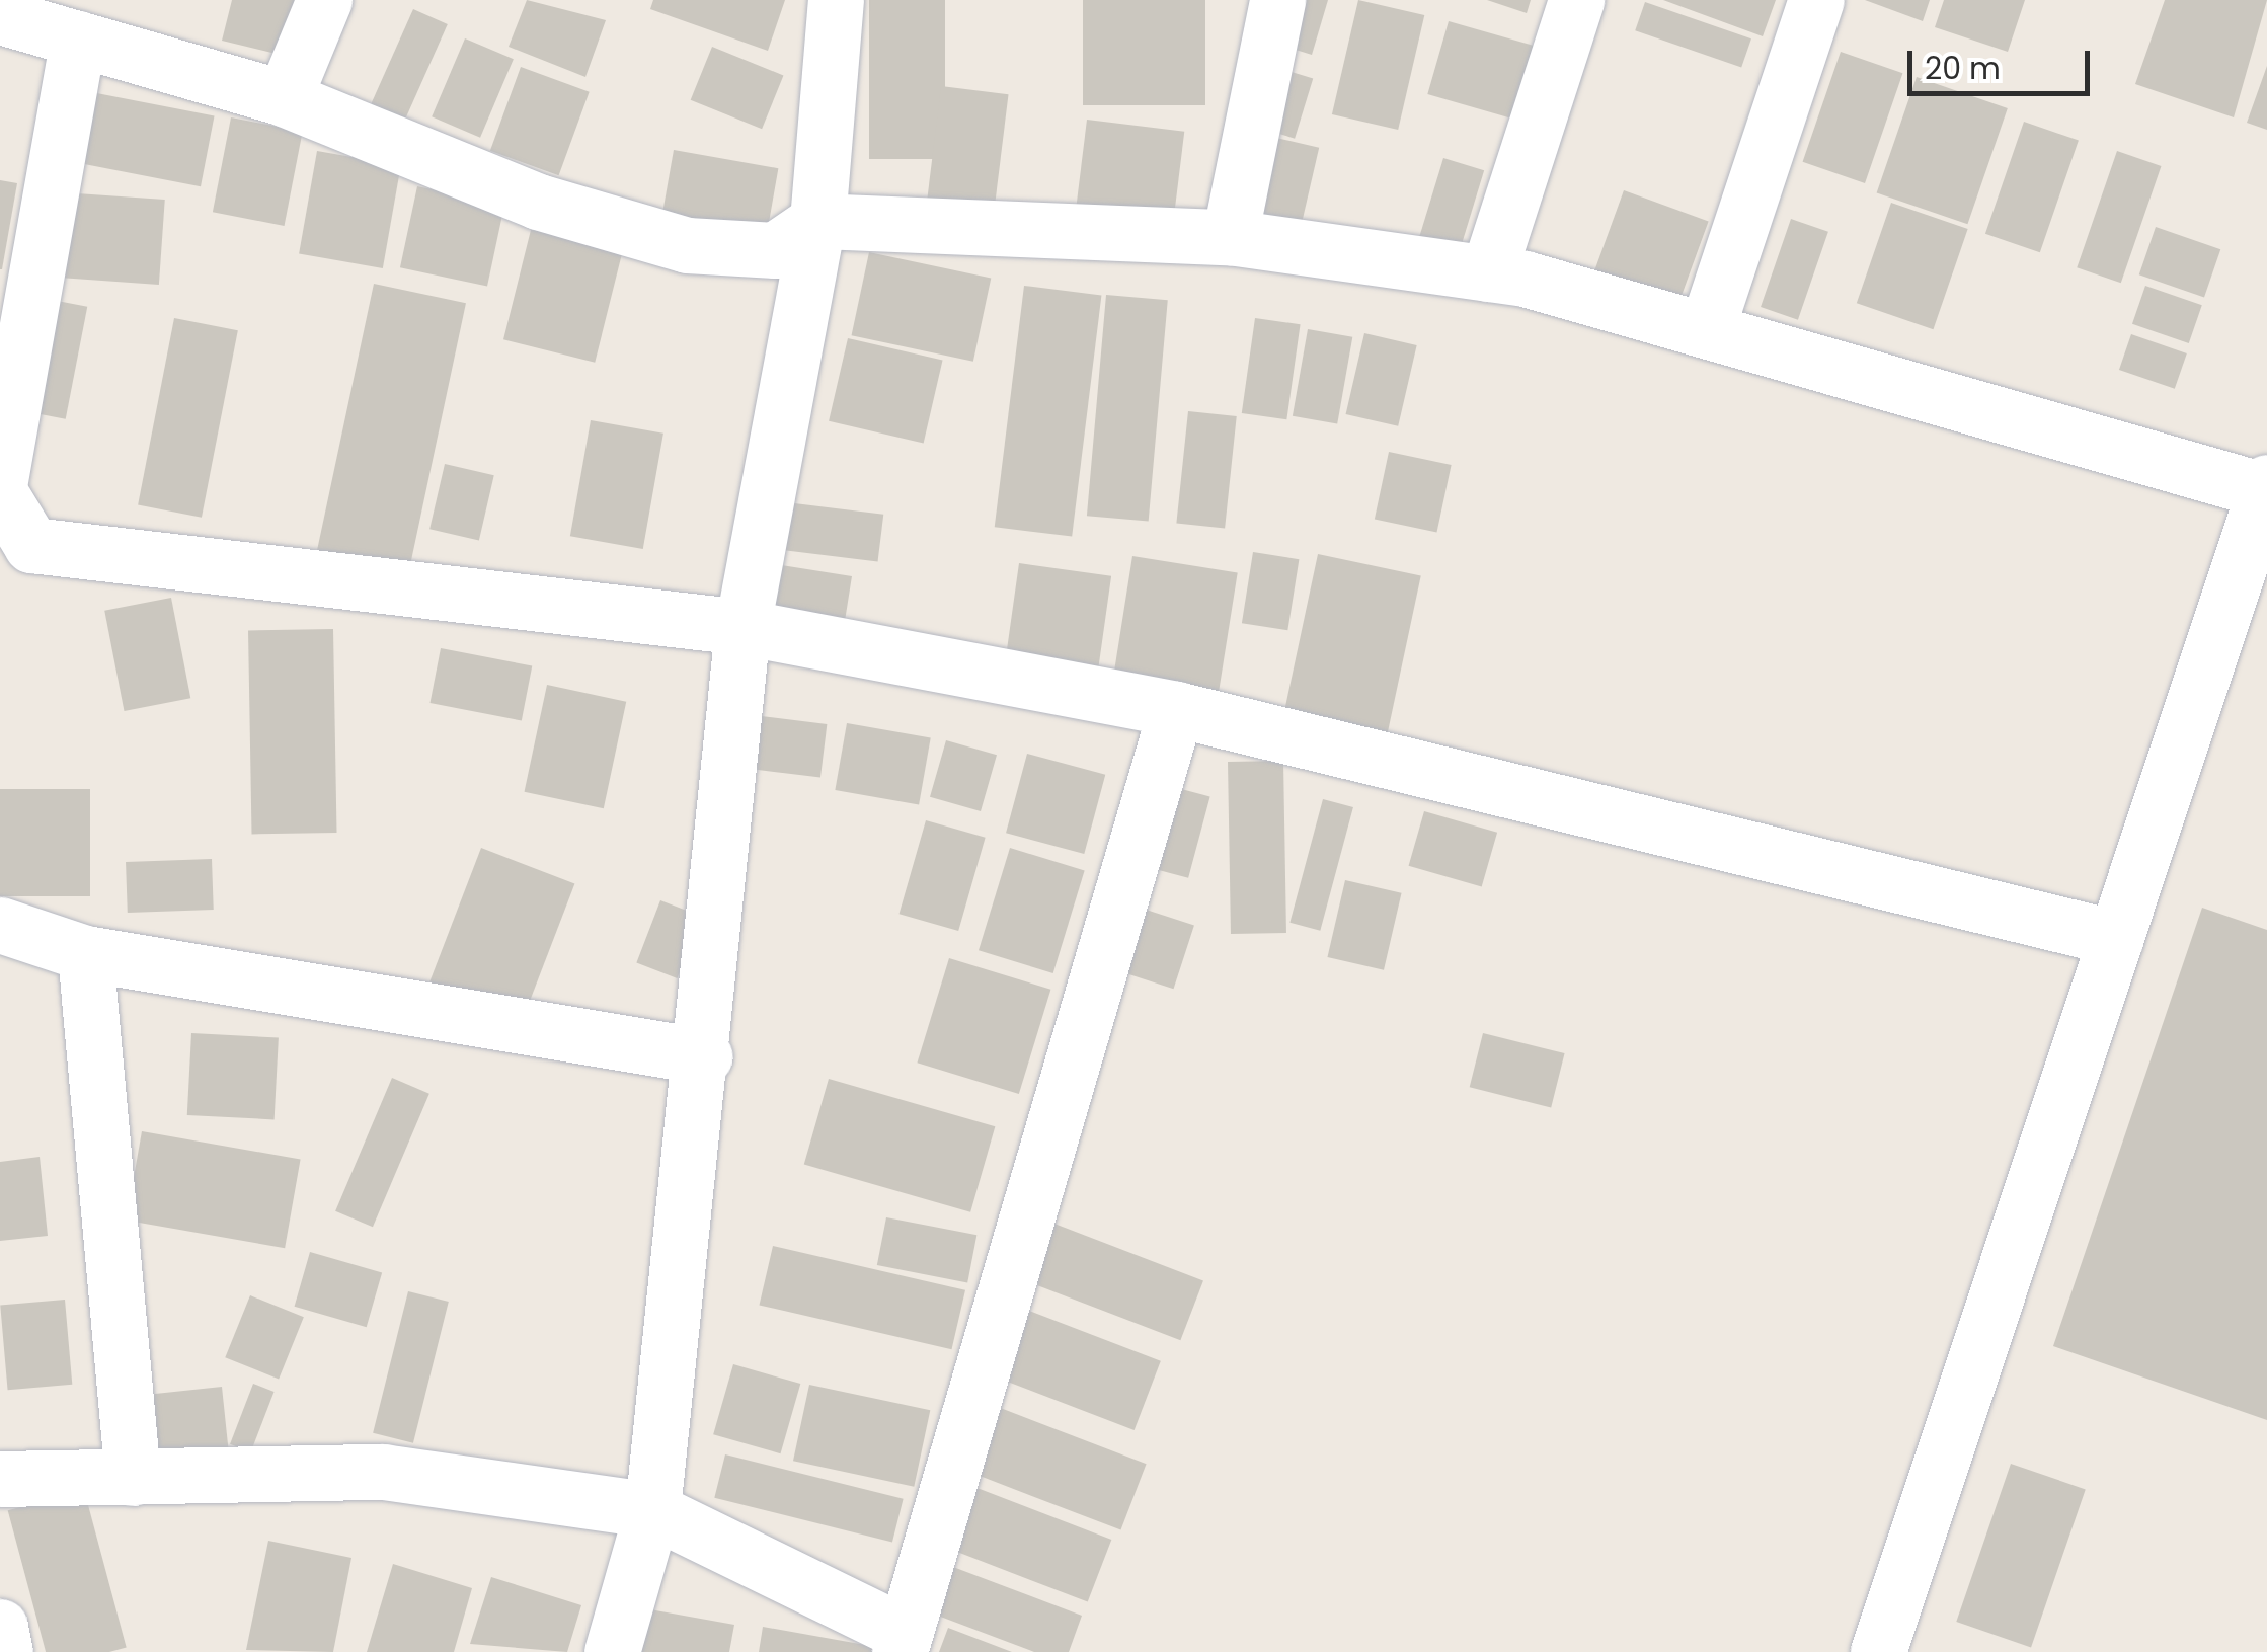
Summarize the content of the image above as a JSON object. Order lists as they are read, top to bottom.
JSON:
{
  "scale_bar": "20 m"
}
